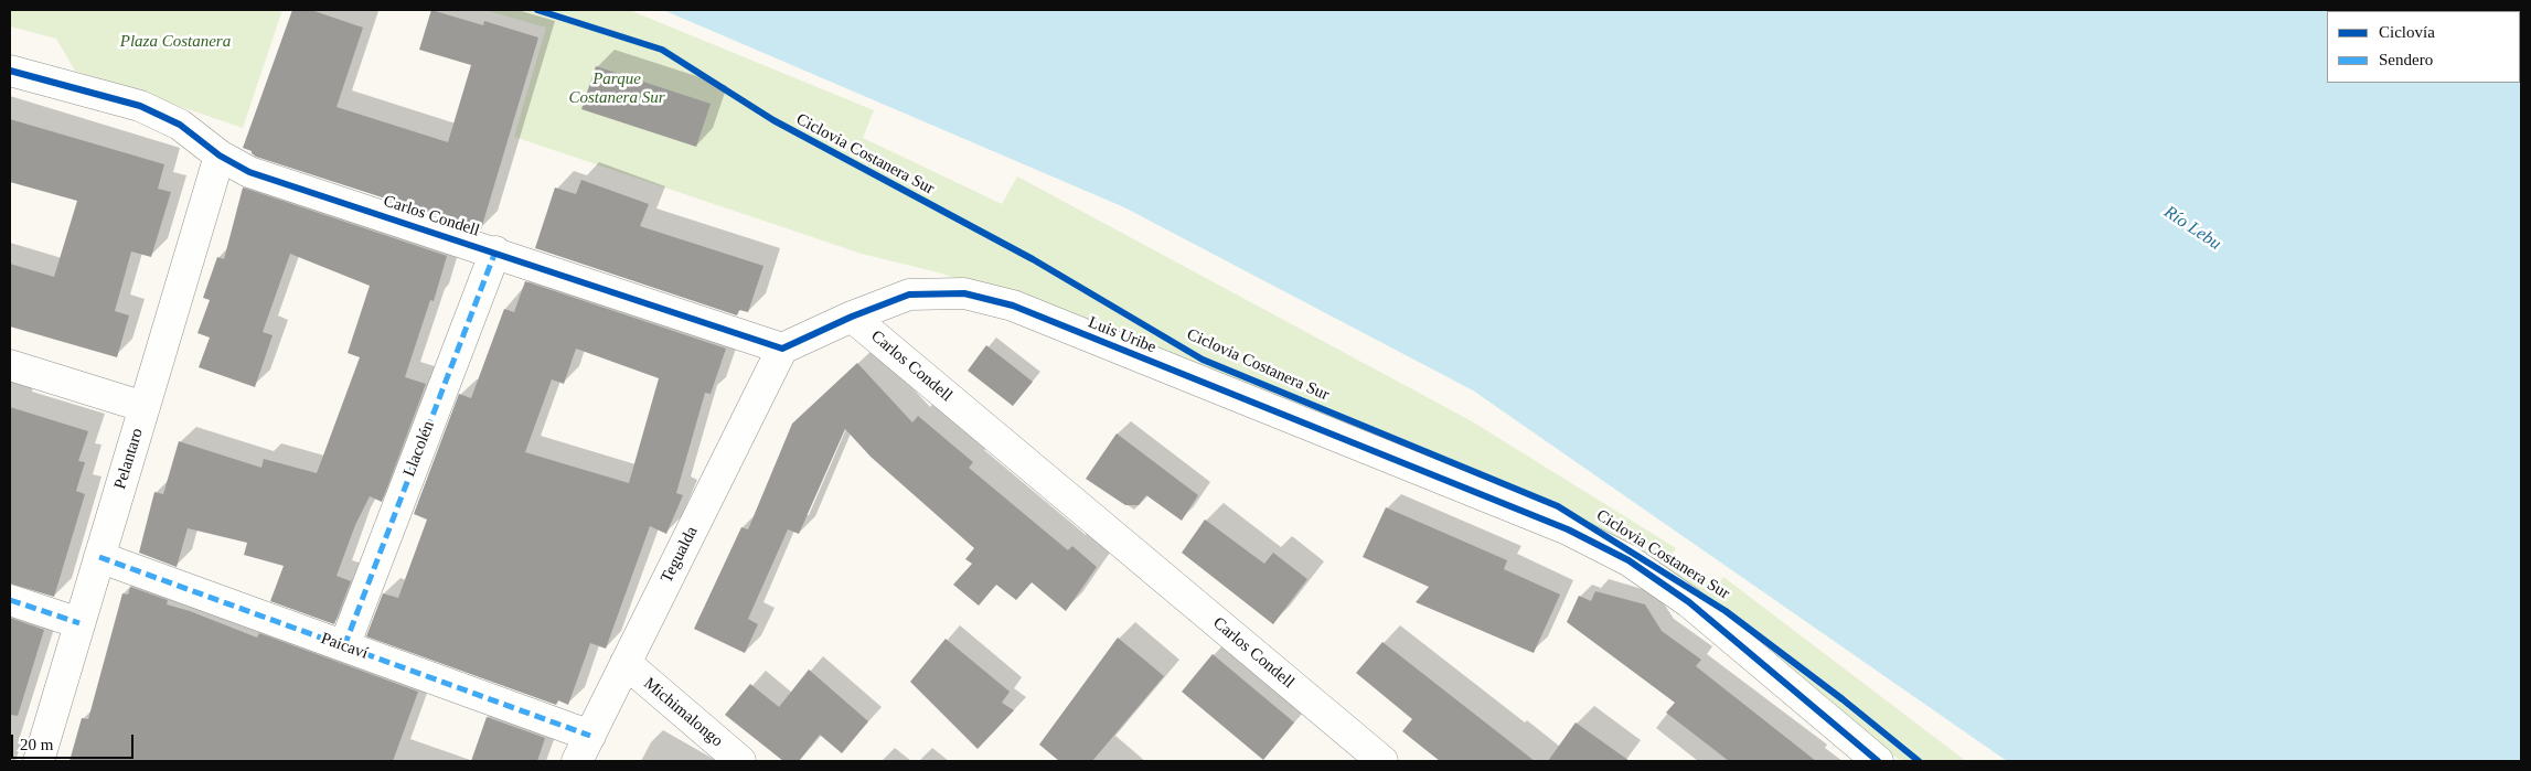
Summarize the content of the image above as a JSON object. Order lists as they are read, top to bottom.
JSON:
{
  "streets": {
    "street": [
      "Carlos Condell",
      "Luis Uribe",
      "Llacolén",
      "Pelantaro",
      "Tegualda",
      "Paicaví",
      "Michimalongo"
    ],
    "cycle path": ["Ciclovia Costanera Sur"]
  },
  "crossings": [
    ["Carlos Condell", "Luis Uribe"],
    ["Carlos Condell", "Llacolén"],
    ["Carlos Condell", "Pelantaro"],
    ["Carlos Condell", "Tegualda"],
    ["Llacolén", "Paicaví"],
    ["Pelantaro", "Paicaví"],
    ["Tegualda", "Paicaví"],
    ["Tegualda", "Michimalongo"]
  ],
  "water": ["Río Lebu"],
  "parks": ["Plaza Costanera", "Parque Costanera Sur"],
  "legend": ["Ciclovía", "Sendero"],
  "scale_bar": "20 m"
}
